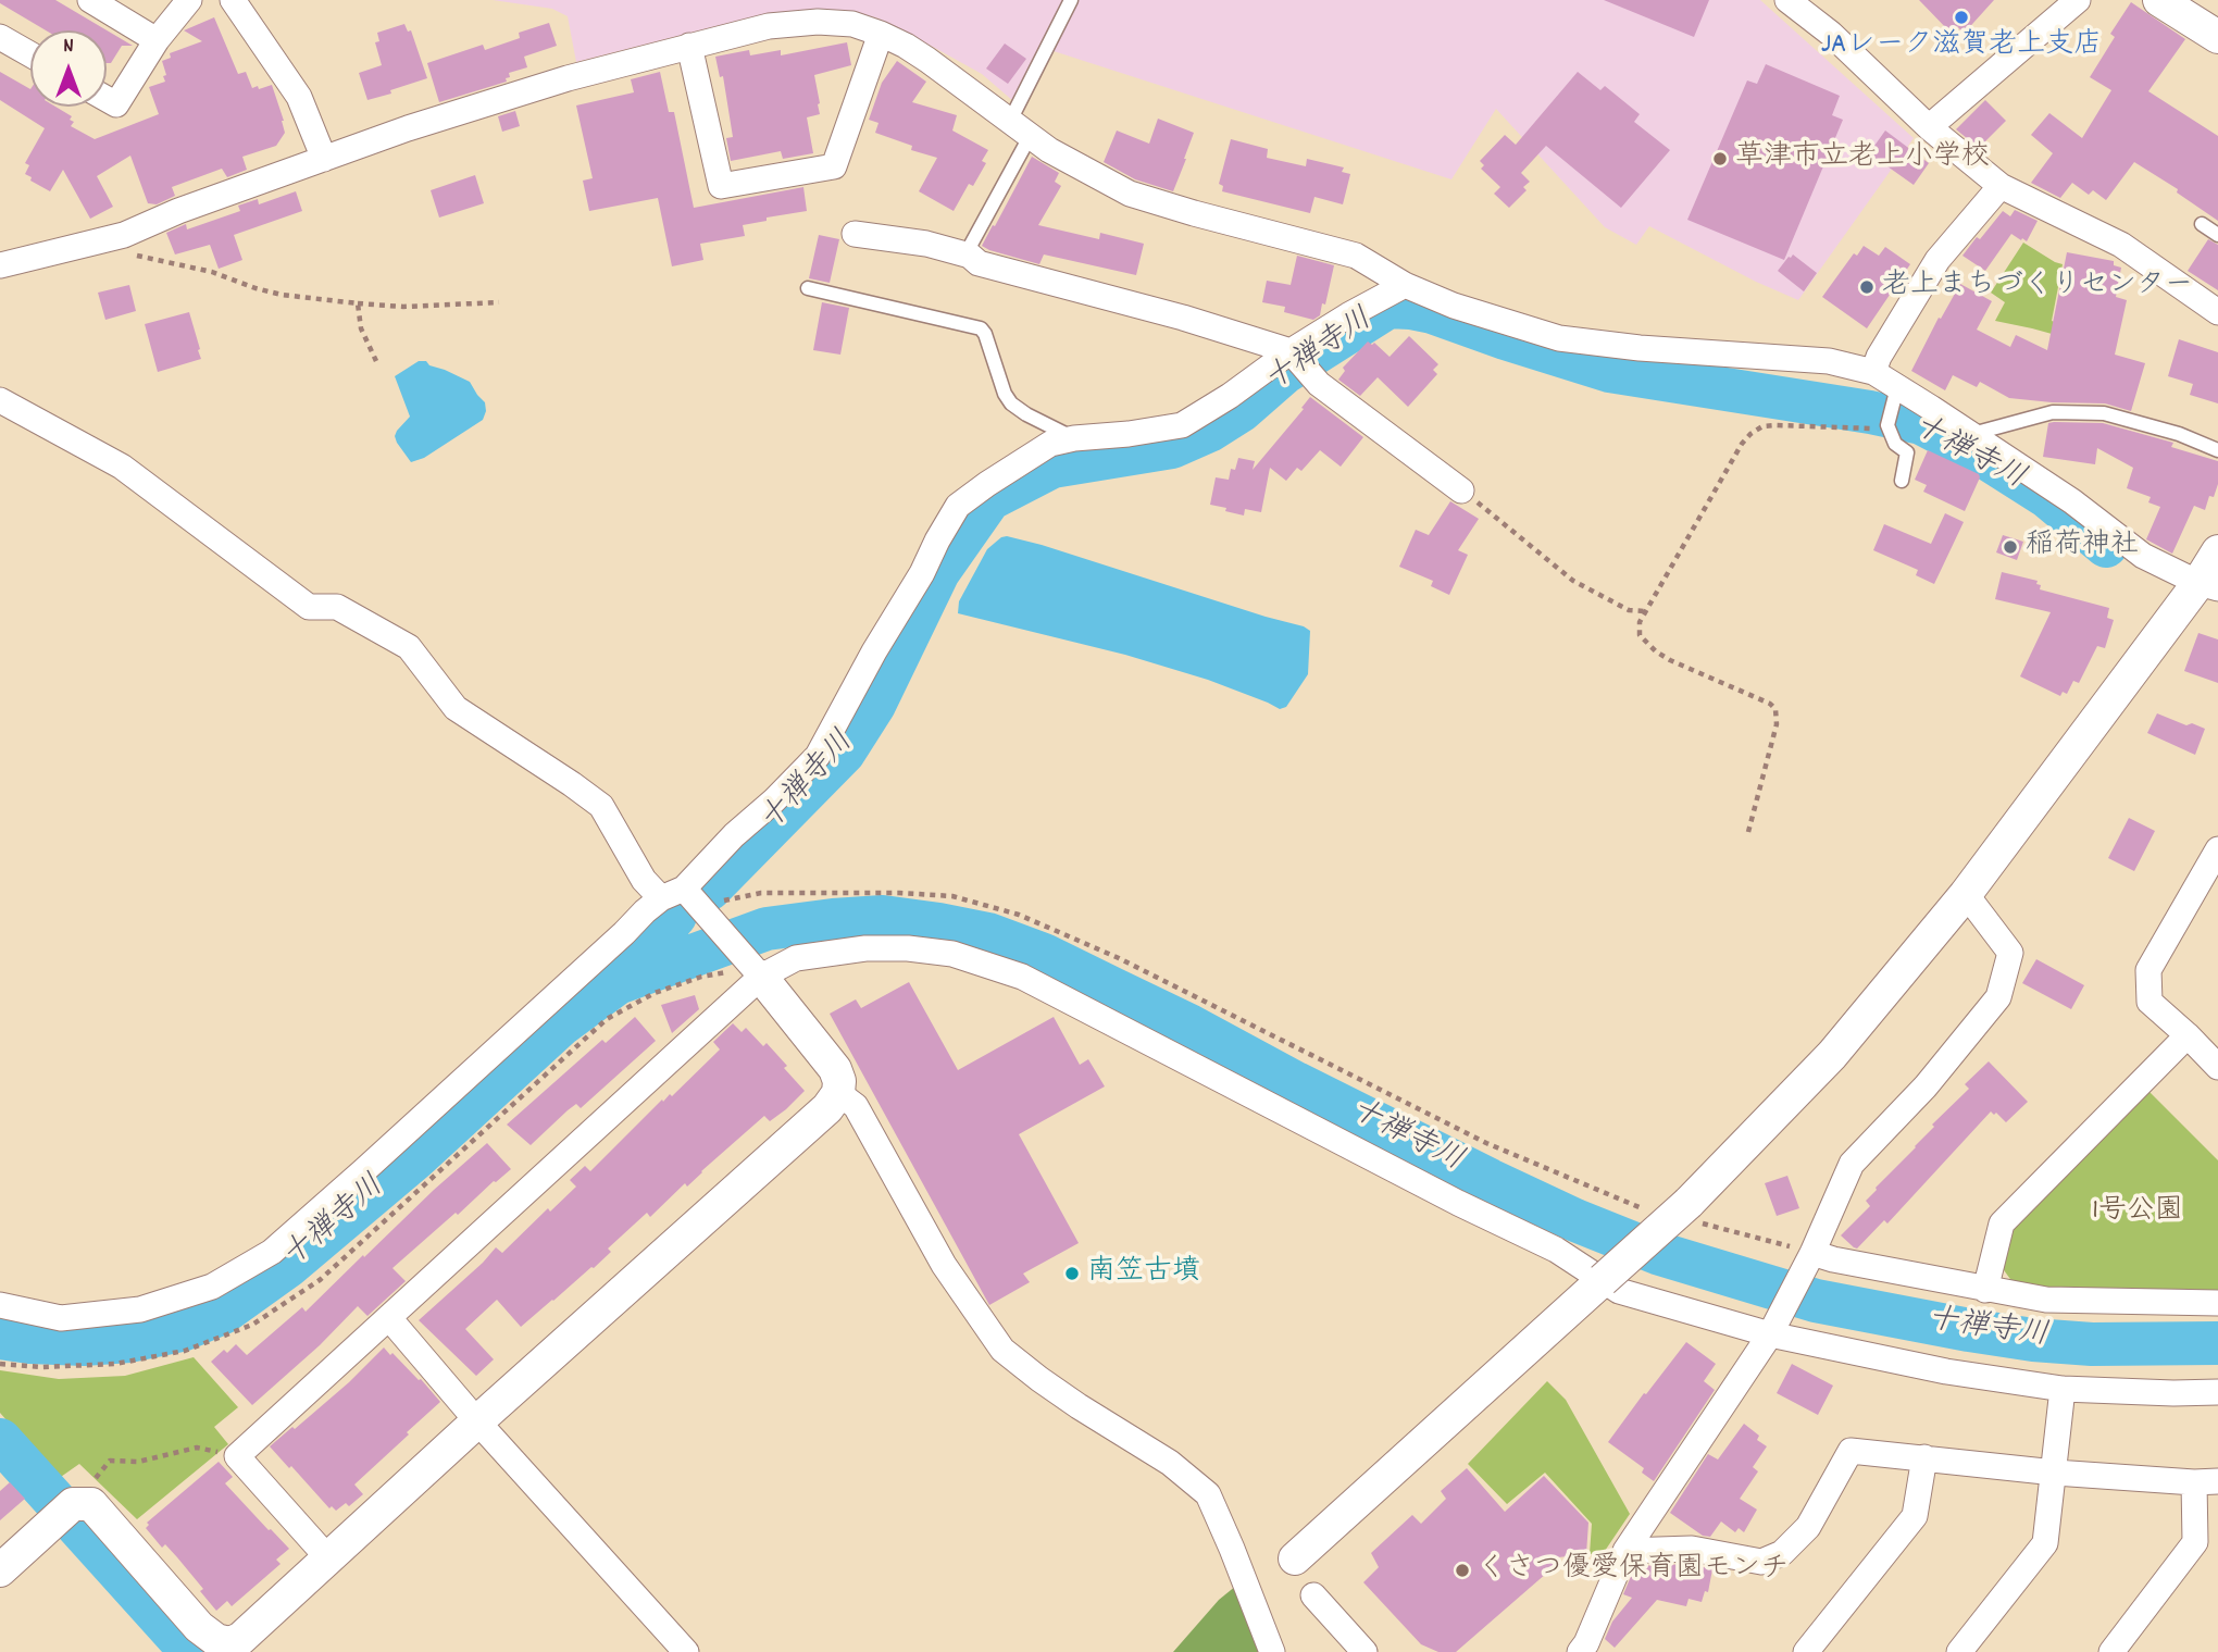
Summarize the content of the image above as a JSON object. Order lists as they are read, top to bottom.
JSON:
{
  "water": ["十禅寺川"],
  "parks": ["1号公園"],
  "places": [
    "JAレーク滋賀老上支店",
    "草津市立老上小学校",
    "老上まちづくりセンター",
    "稲荷神社",
    "南笠古墳",
    "くさつ優愛保育園モンチ"
  ],
  "north": "top"
}
